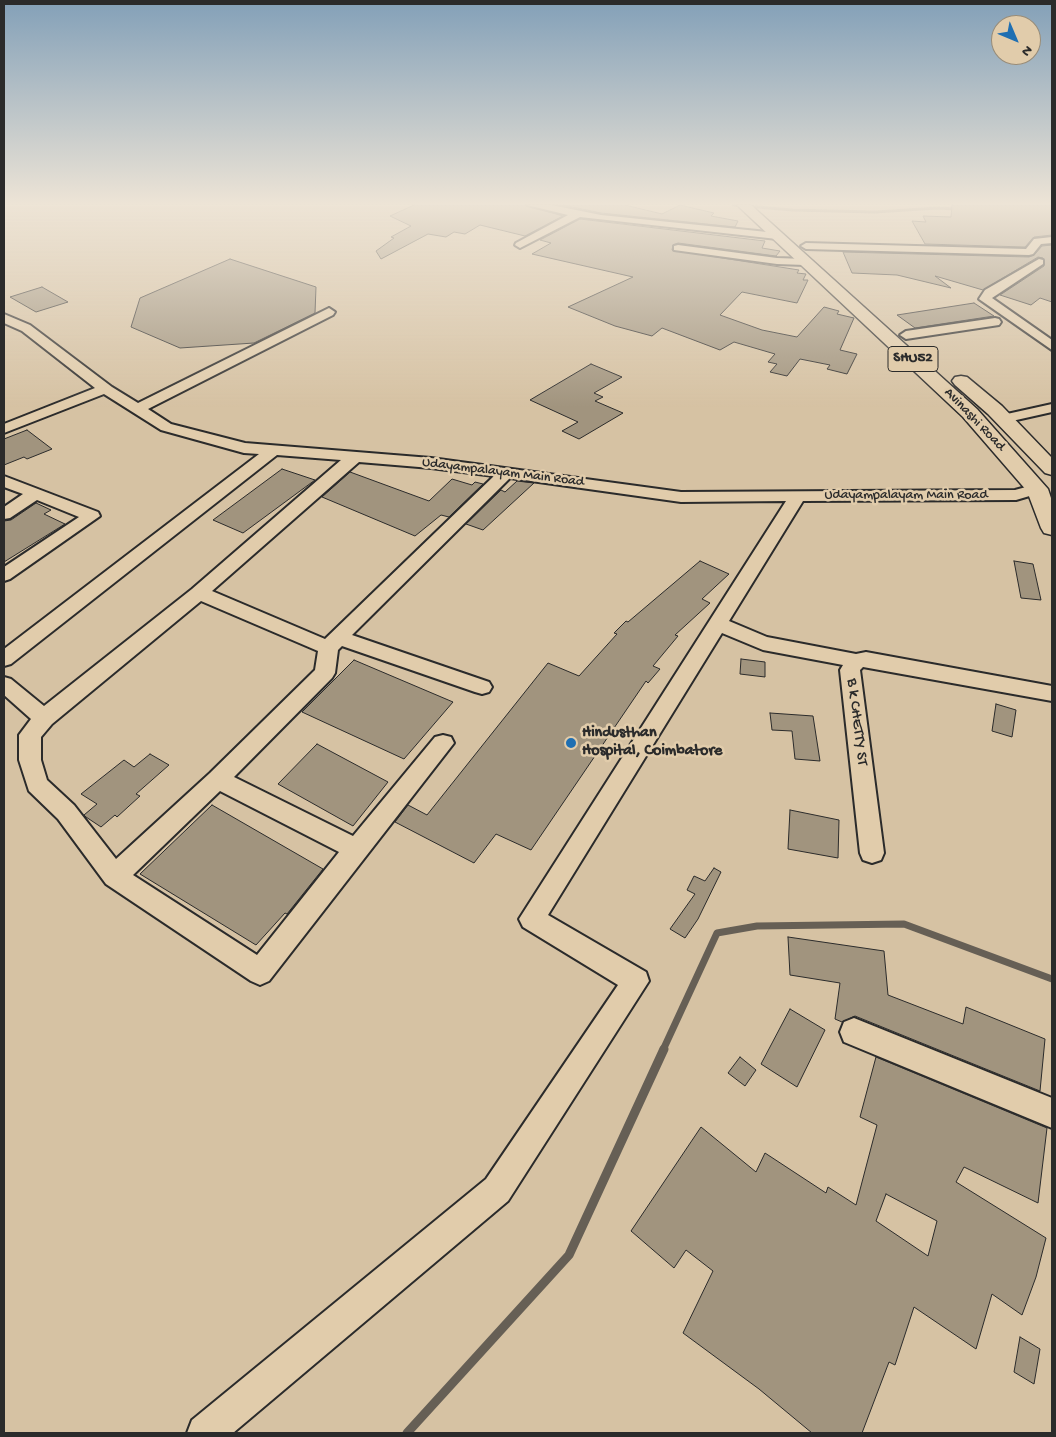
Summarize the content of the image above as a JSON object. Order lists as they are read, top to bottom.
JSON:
{
  "streets": {
    "main road": ["SHU52", "Avinashi Road"],
    "street": ["Udayampalayam Main Road", "B k CHETTY ST"]
  },
  "crossings": [
    ["Avinashi Road", "Udayampalayam Main Road"]
  ],
  "places": ["Hindusthan Hospital, Coimbatore"],
  "north": "bottom right"
}
